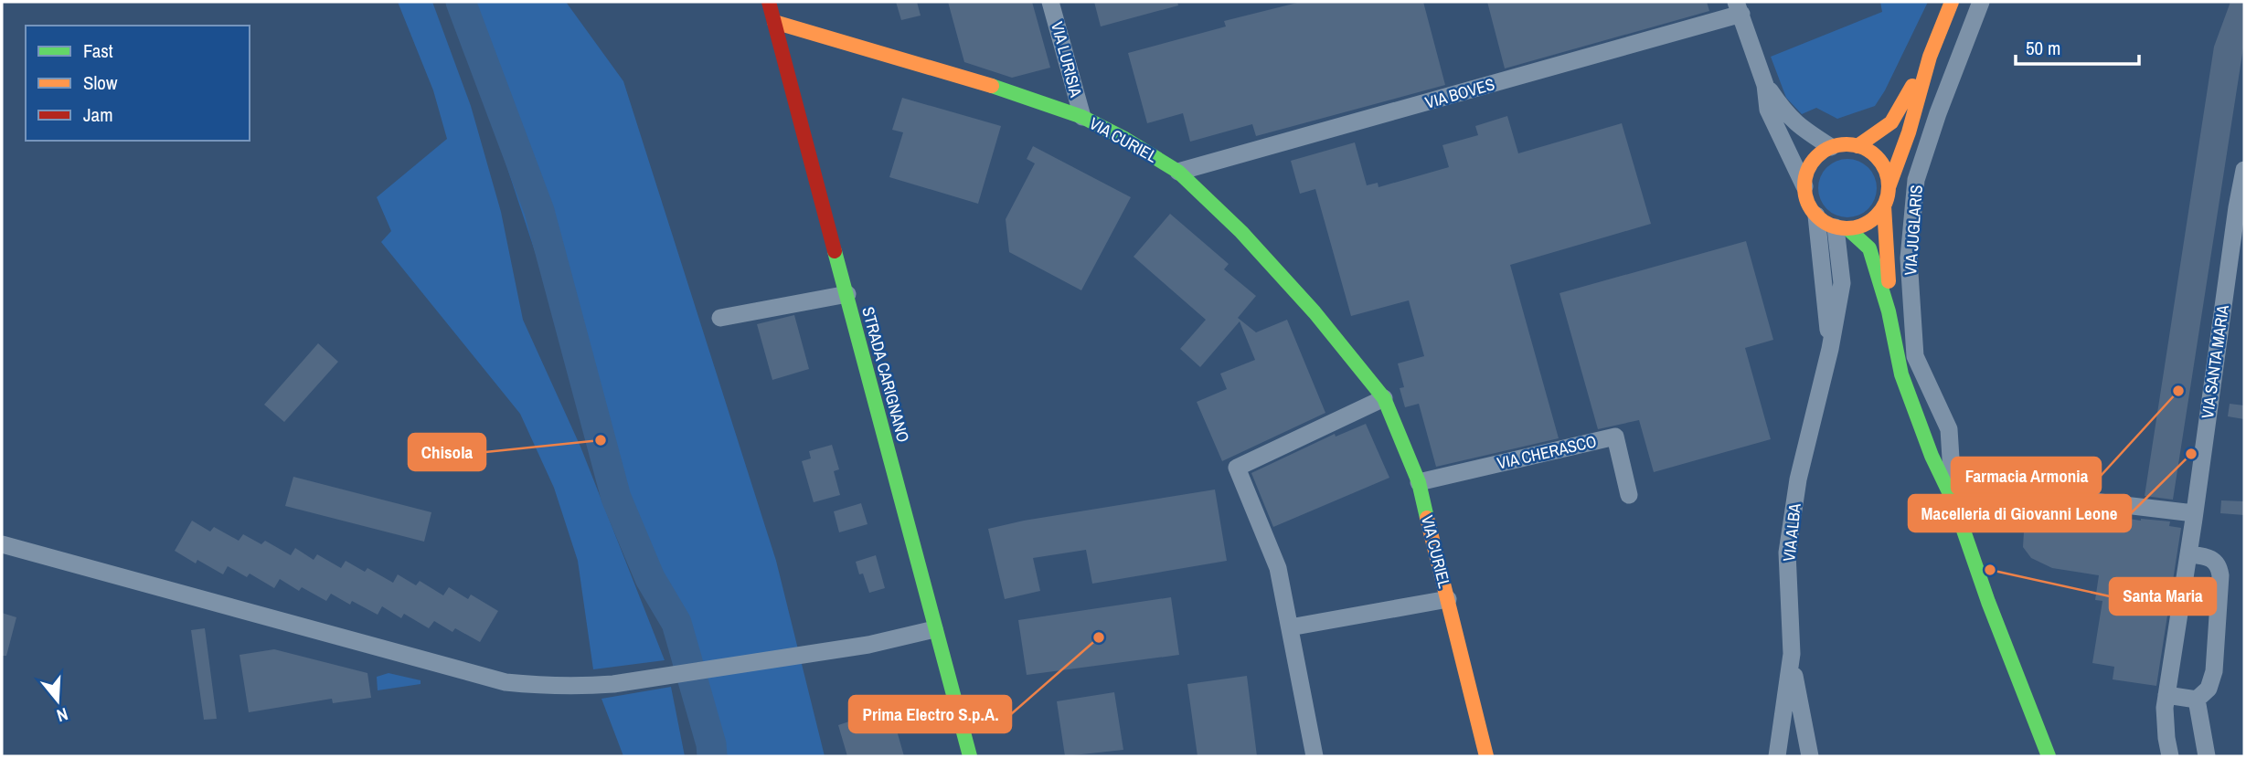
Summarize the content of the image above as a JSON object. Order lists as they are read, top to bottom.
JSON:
{
  "streets": {
    "street": [
      "VIA LURISIA",
      "VIA BOVES",
      "VIA CURIEL",
      "VIA JUGLARIS",
      "VIA SANTA MARIA",
      "STRADA CARIGNANO",
      "VIA CHERASCO",
      "VIA ALBA"
    ]
  },
  "crossings": [
    ["VIA LURISIA", "VIA CURIEL"],
    ["VIA BOVES", "VIA CURIEL"],
    ["VIA CURIEL", "STRADA CARIGNANO"],
    ["VIA CURIEL", "VIA CHERASCO"],
    ["VIA JUGLARIS", "VIA ALBA"]
  ],
  "places": [
    "Farmacia Armonia",
    "Chisola",
    "Macelleria di Giovanni Leone",
    "Santa Maria",
    "Prima Electro S.p.A."
  ],
  "legend": ["Fast", "Slow", "Jam"],
  "scale_bar": "50 m",
  "north": "bottom"
}
